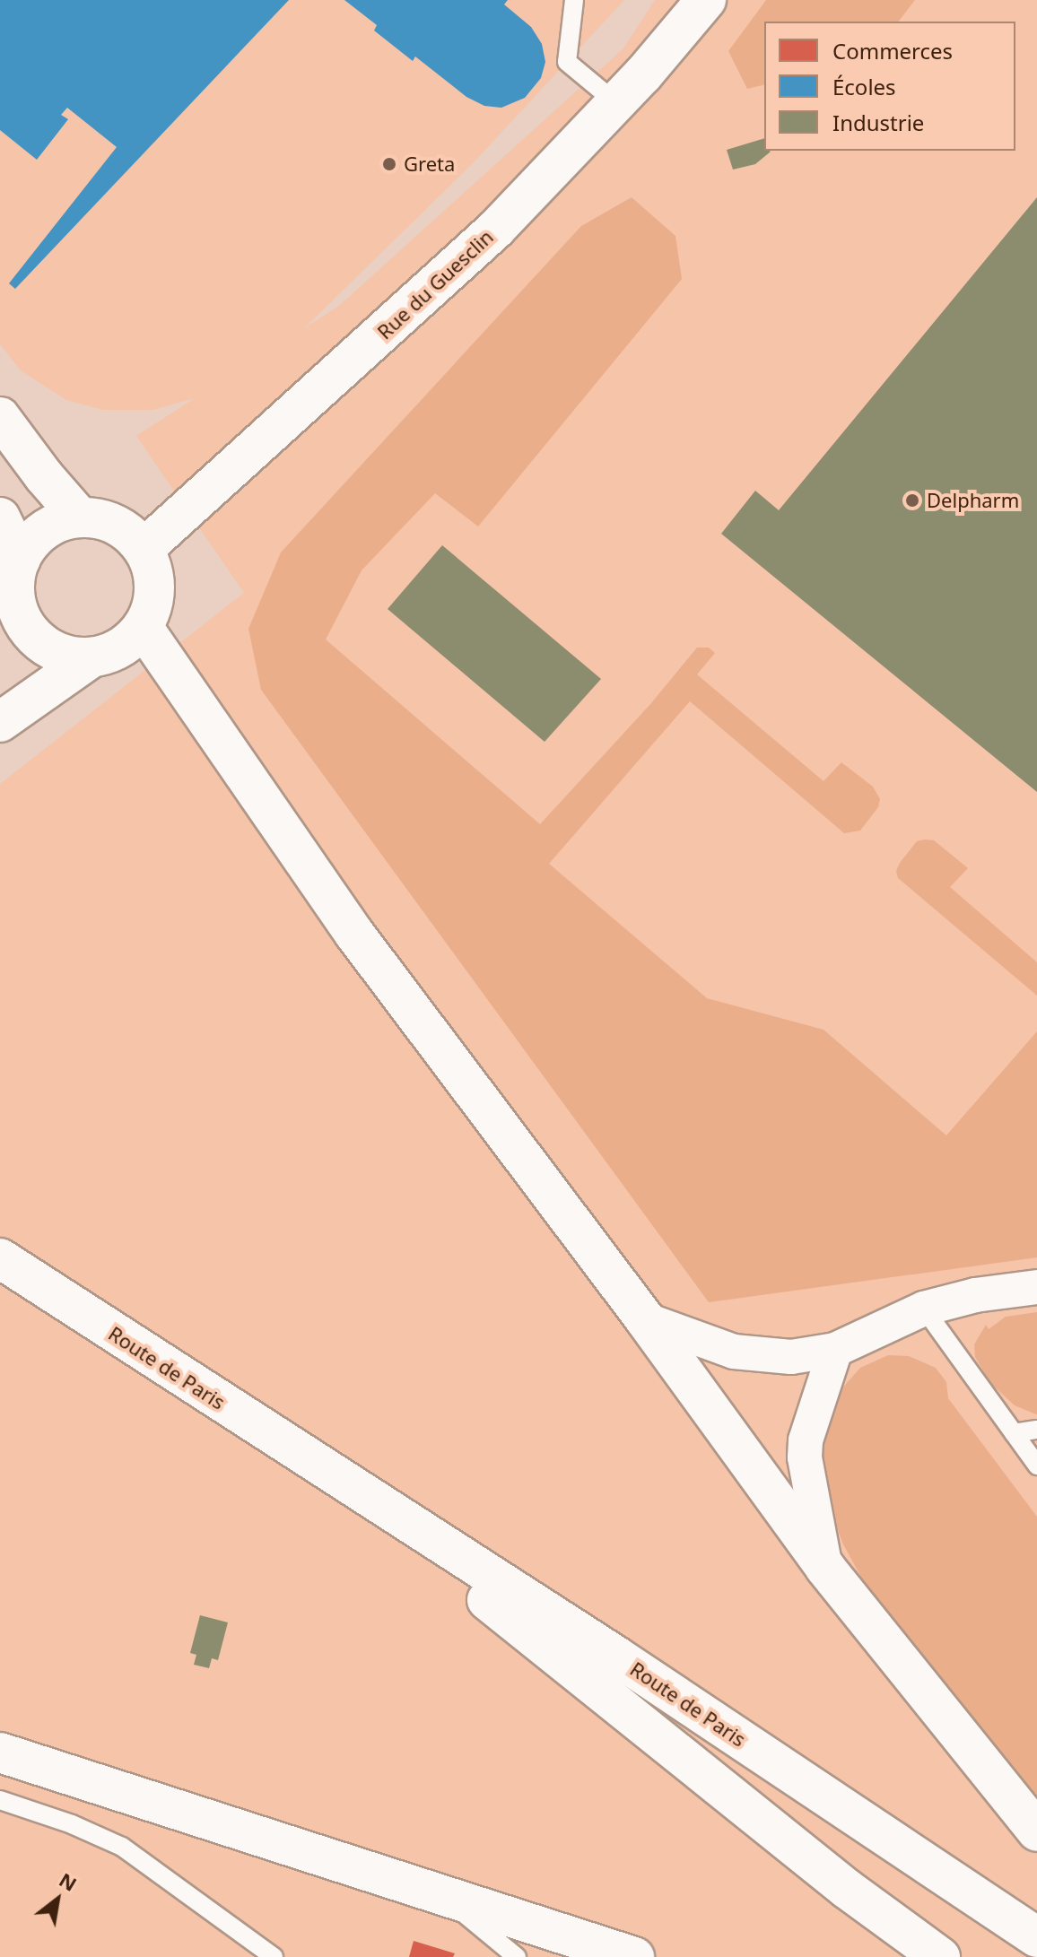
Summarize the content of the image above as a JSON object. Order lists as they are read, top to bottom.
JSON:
{
  "streets": {
    "main road": ["Rue du Guesclin", "Route de Paris"]
  },
  "places": ["Greta", "Delpharm"],
  "legend": ["Commerces", "Écoles", "Industrie"],
  "north": "top right"
}
